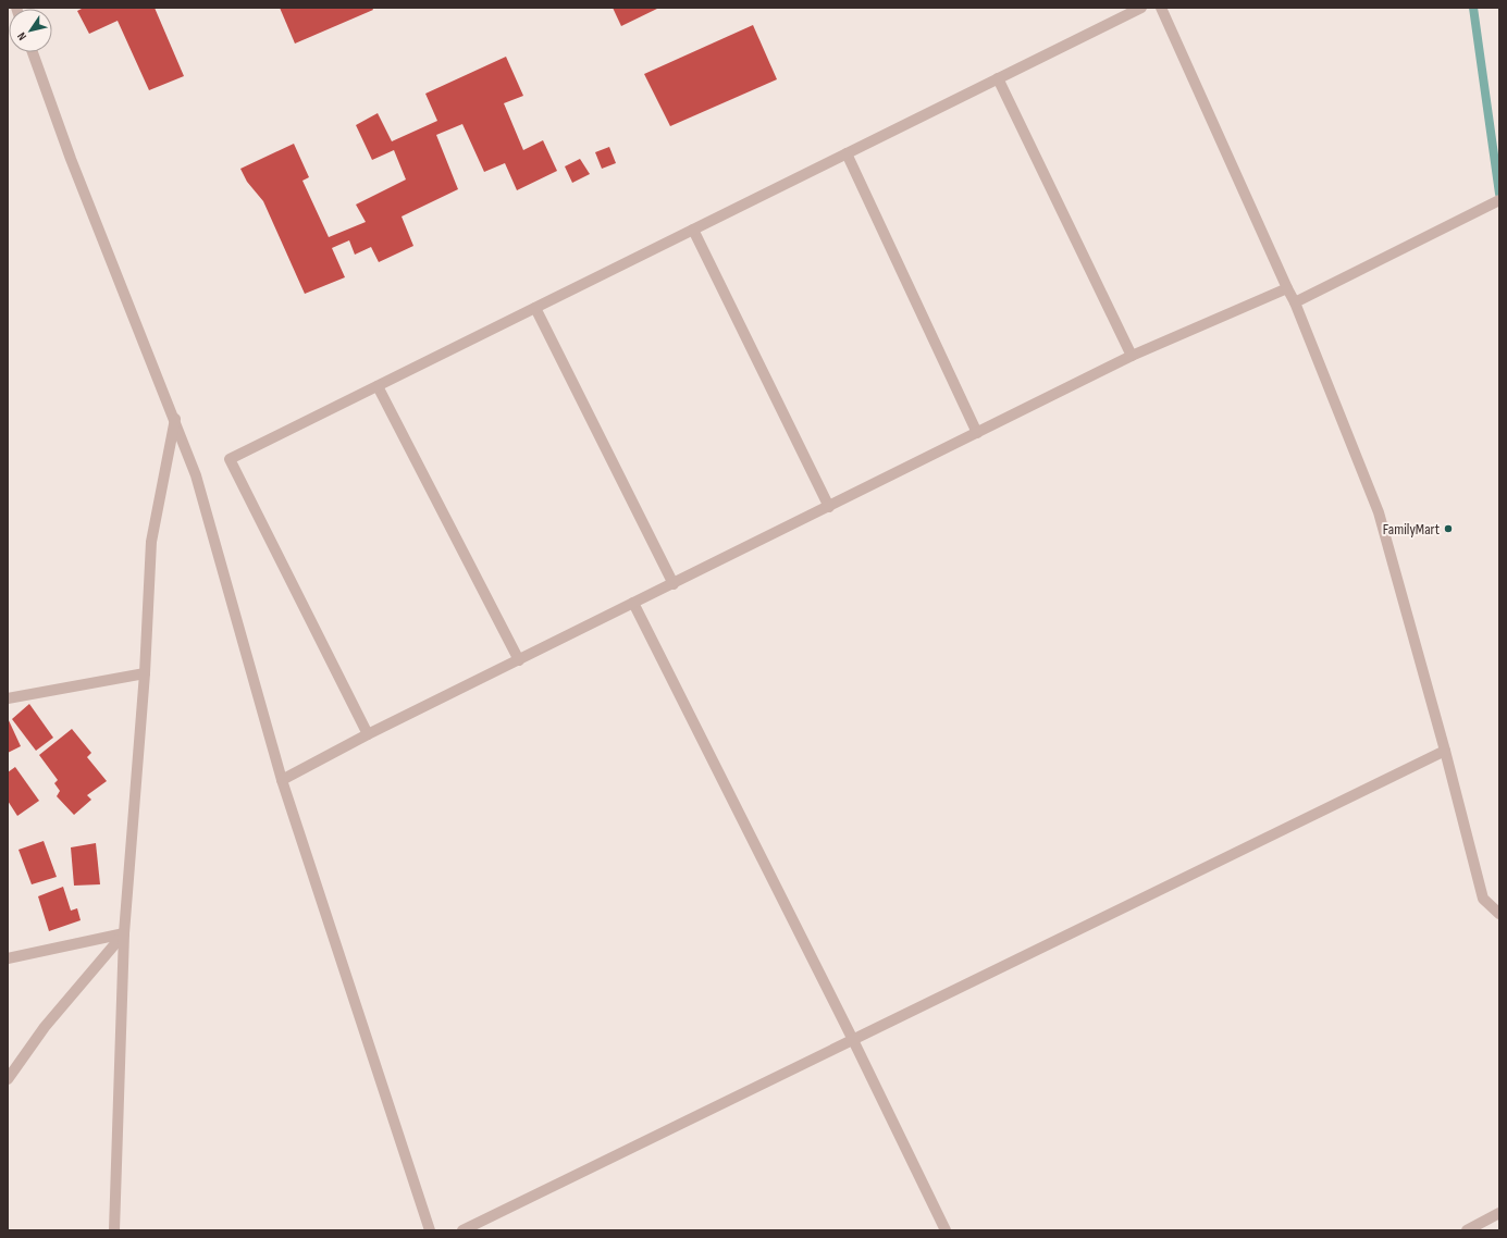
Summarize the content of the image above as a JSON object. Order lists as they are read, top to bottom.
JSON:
{
  "places": ["FamilyMart"],
  "north": "bottom left"
}
